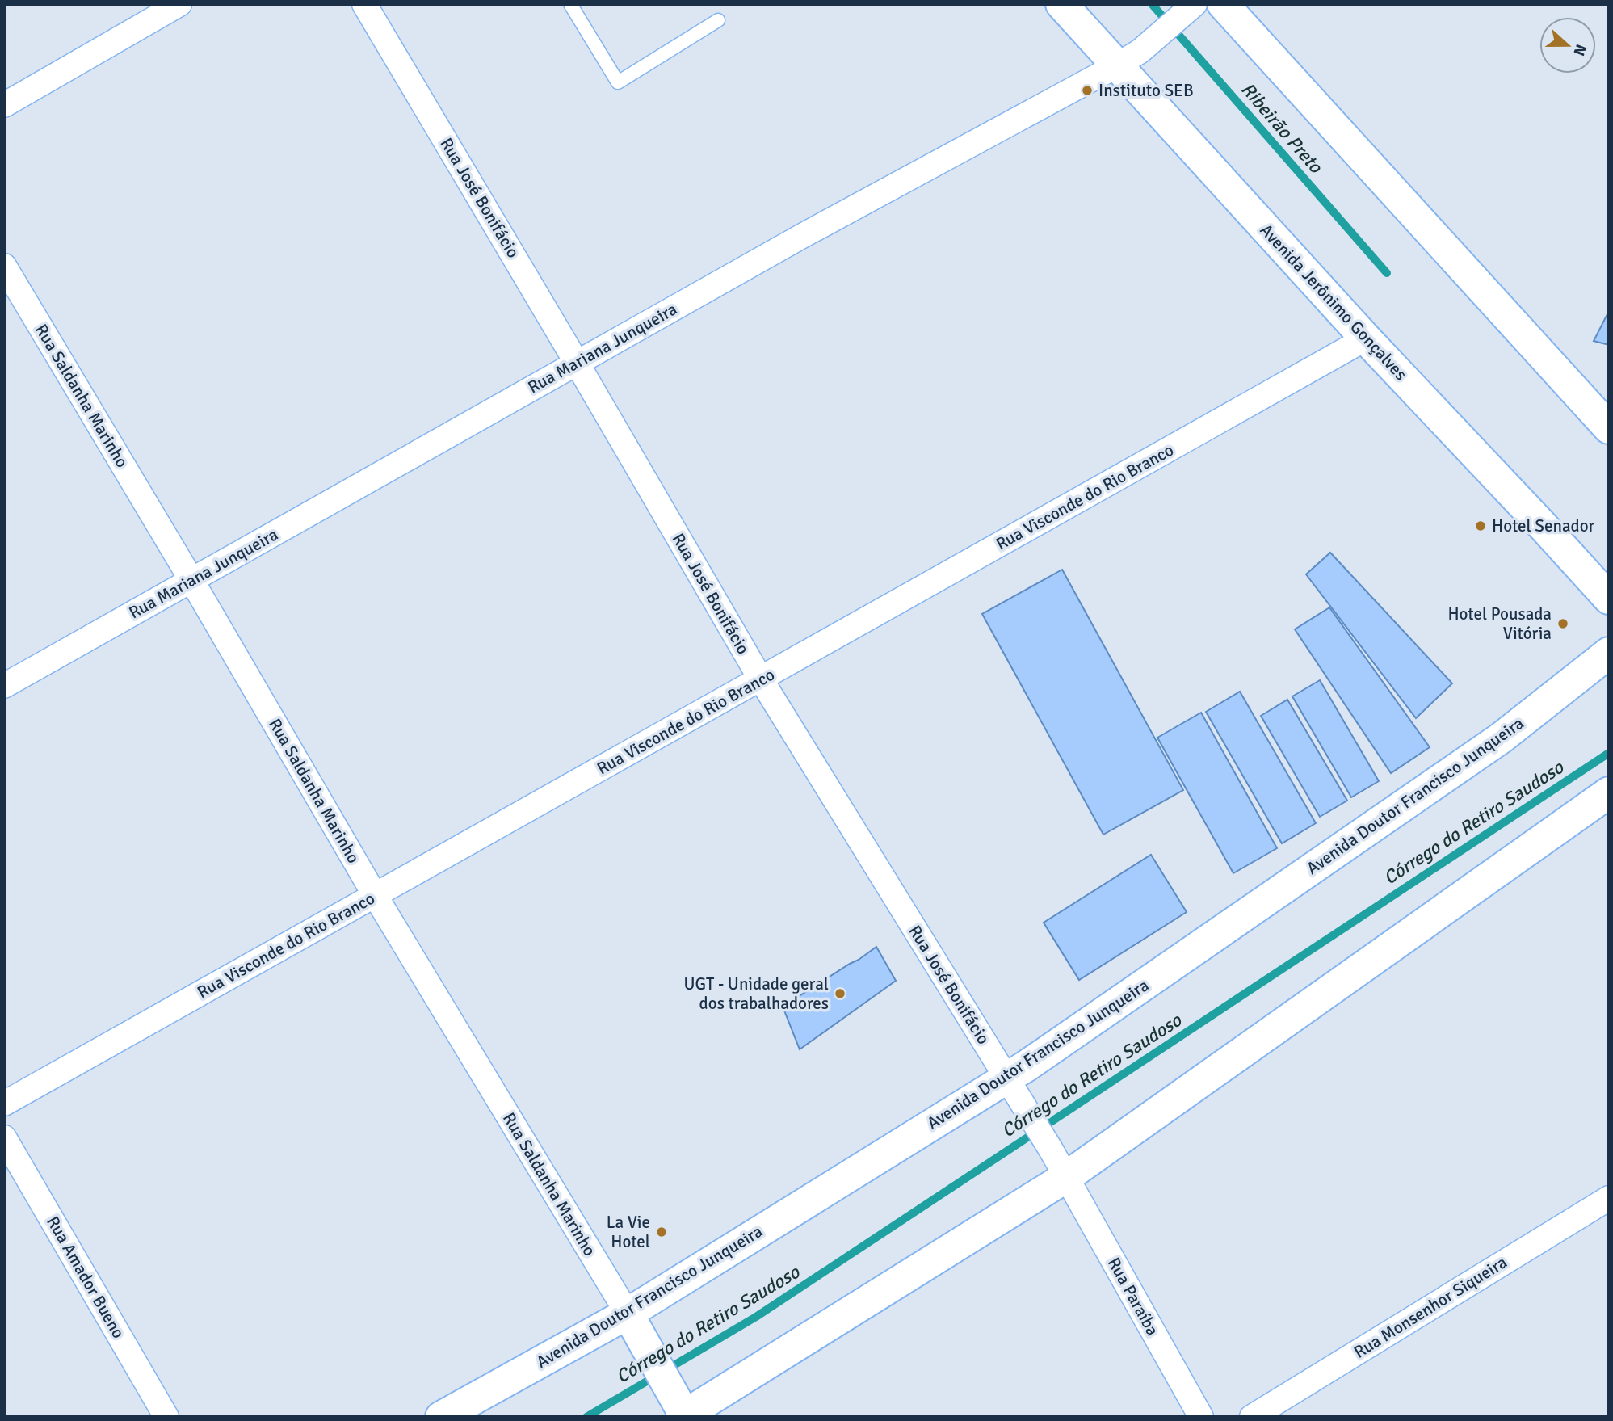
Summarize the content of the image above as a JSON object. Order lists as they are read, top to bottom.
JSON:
{
  "streets": {
    "main road": ["Avenida Jerônimo Gonçalves", "Avenida Doutor Francisco Junqueira"],
    "street": [
      "Rua José Bonifácio",
      "Rua Mariana Junqueira",
      "Rua Saldanha Marinho",
      "Rua Visconde do Rio Branco",
      "Rua Amador Bueno",
      "Rua Paraíba",
      "Rua Monsenhor Siqueira"
    ]
  },
  "crossings": [
    ["Rua José Bonifácio", "Rua Mariana Junqueira"],
    ["Rua José Bonifácio", "Rua Visconde do Rio Branco"],
    ["Rua José Bonifácio", "Avenida Doutor Francisco Junqueira"],
    ["Rua José Bonifácio", "Rua Paraíba"],
    ["Avenida Jerônimo Gonçalves", "Rua Mariana Junqueira"],
    ["Avenida Jerônimo Gonçalves", "Rua Visconde do Rio Branco"],
    ["Rua Mariana Junqueira", "Rua Saldanha Marinho"],
    ["Rua Saldanha Marinho", "Rua Visconde do Rio Branco"],
    ["Rua Saldanha Marinho", "Avenida Doutor Francisco Junqueira"]
  ],
  "water": ["Ribeirão Preto", "Córrego do Retiro Saudoso"],
  "places": [
    "Instituto SEB",
    "Hotel Senador",
    "Hotel Pousada Vitória",
    "UGT - Unidade geral dos trabalhadores",
    "La Vie Hotel"
  ],
  "north": "right"
}
